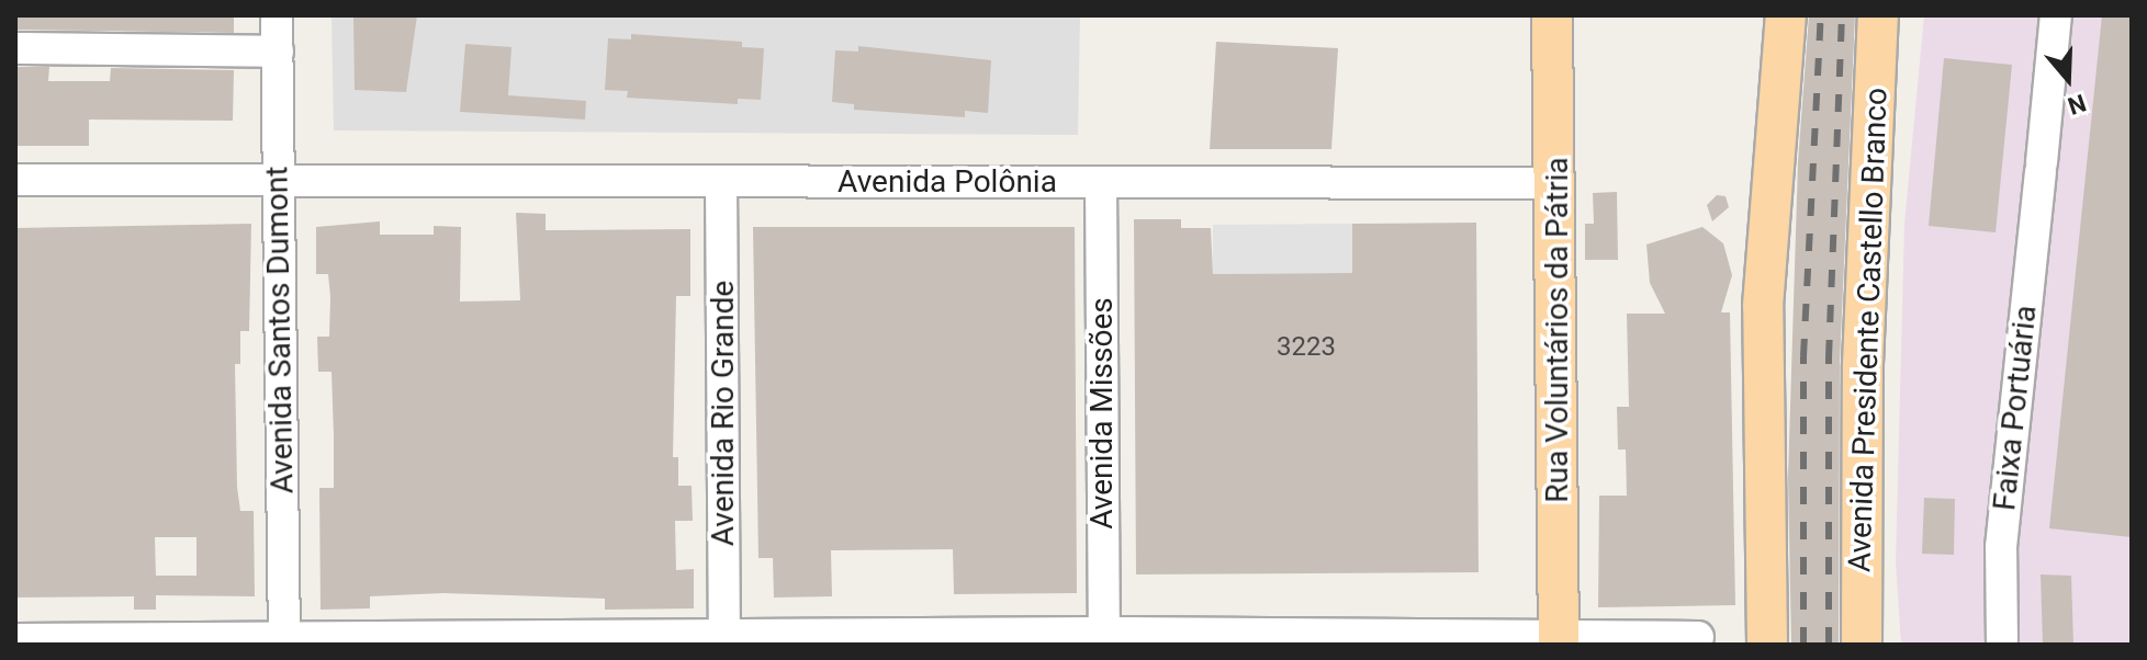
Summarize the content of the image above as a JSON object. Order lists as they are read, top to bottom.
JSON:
{
  "streets": {
    "main road": ["Rua Voluntários da Pátria", "Avenida Presidente Castello Branco"],
    "street": [
      "Avenida Polônia",
      "Avenida Santos Dumont",
      "Faixa Portuária",
      "Avenida Rio Grande",
      "Avenida Missões"
    ]
  },
  "crossings": [
    ["Avenida Polônia", "Avenida Santos Dumont"],
    ["Avenida Polônia", "Rua Voluntários da Pátria"],
    ["Avenida Polônia", "Avenida Rio Grande"],
    ["Avenida Polônia", "Avenida Missões"]
  ],
  "house_numbers": ["3223"],
  "north": "bottom"
}
